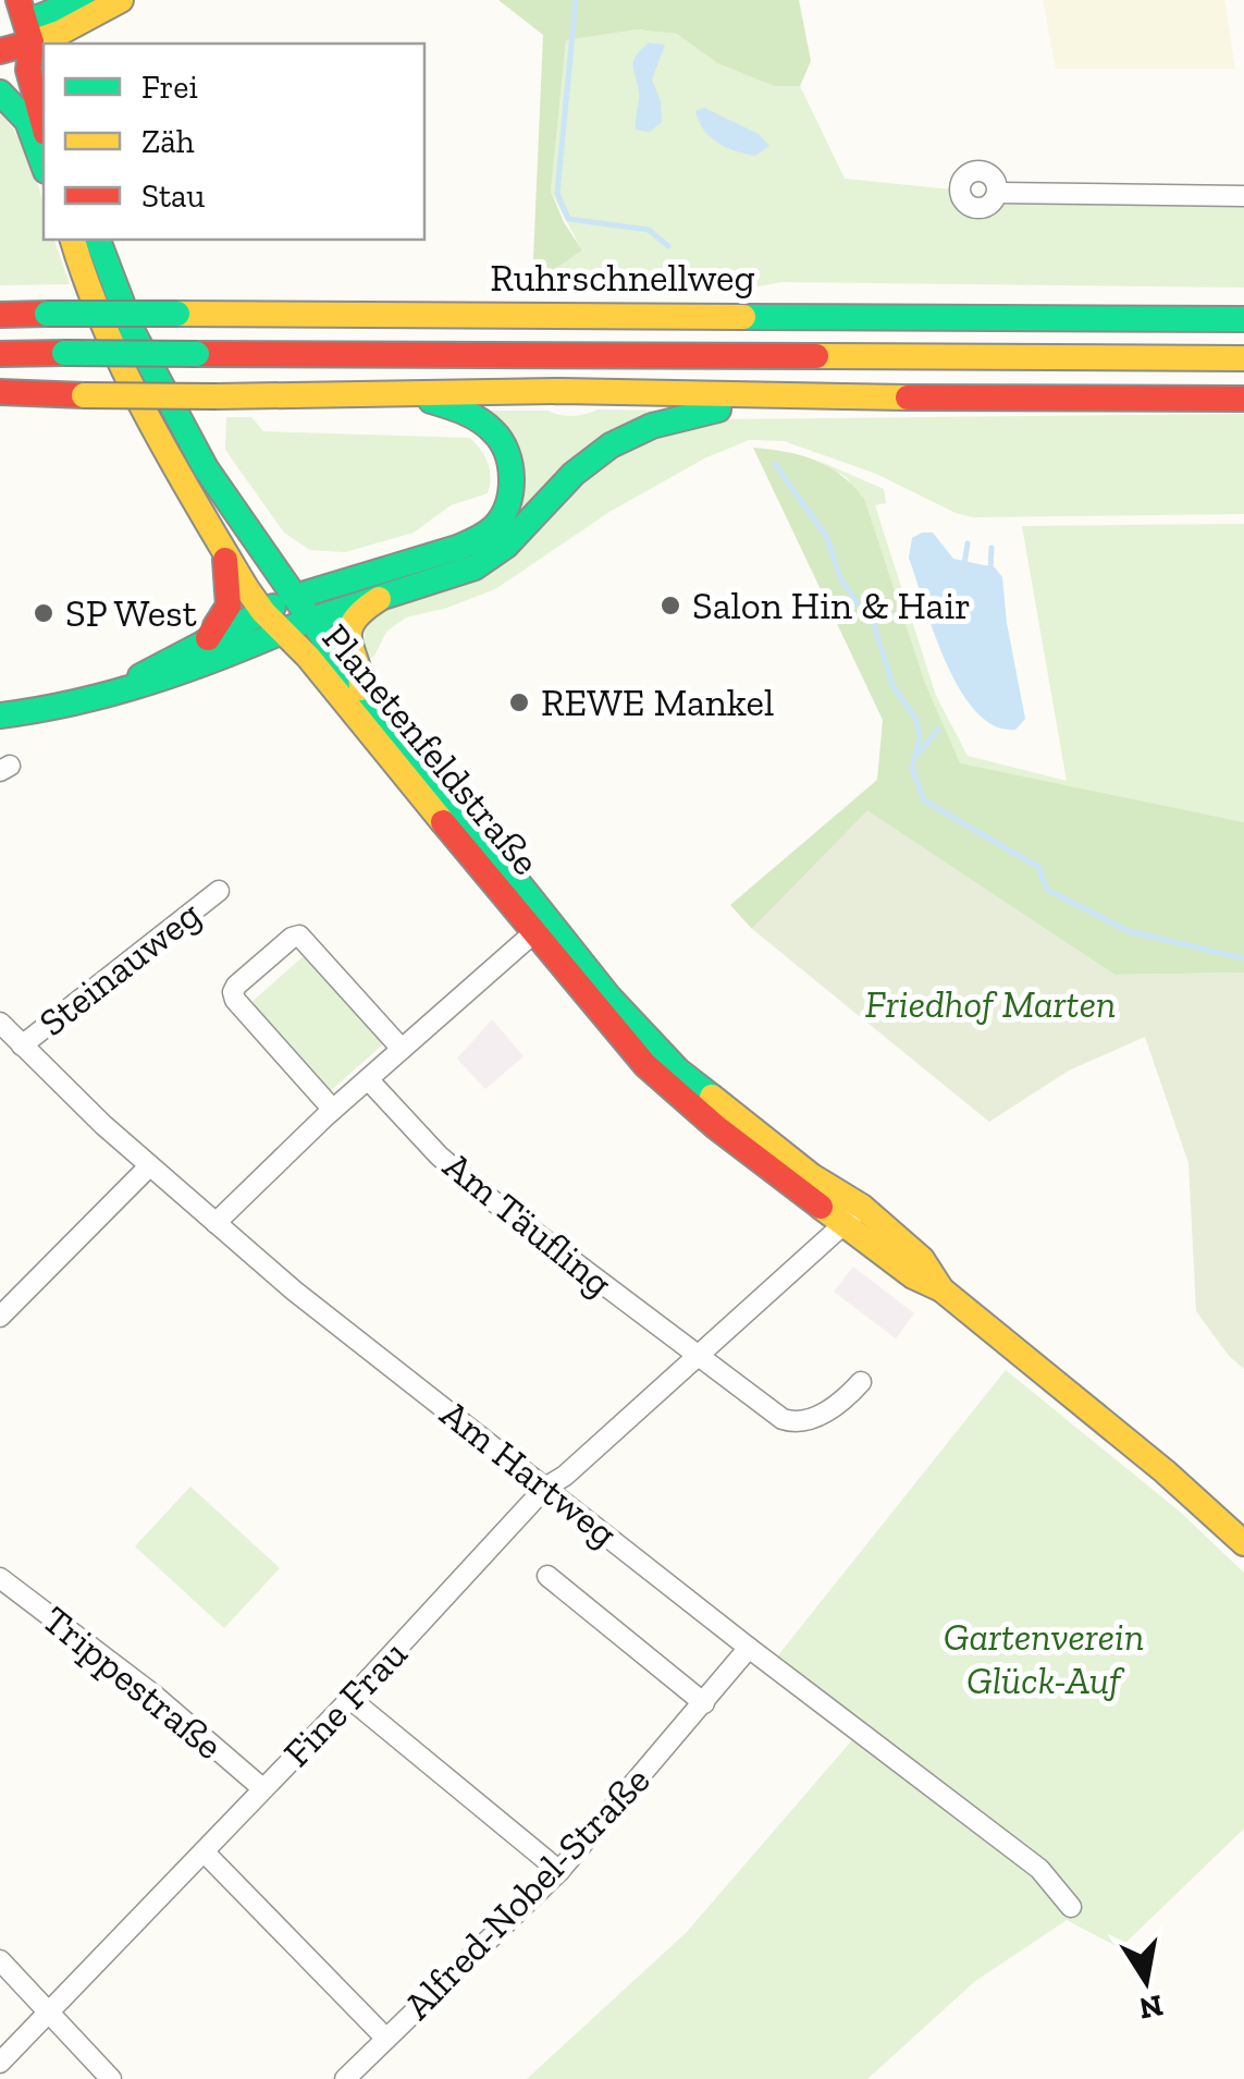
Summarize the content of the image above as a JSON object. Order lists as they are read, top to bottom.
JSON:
{
  "streets": {
    "main road": ["Ruhrschnellweg", "Planetenfeldstraße"],
    "street": [
      "Steinauweg",
      "Am Täufling",
      "Am Hartweg",
      "Trippestraße",
      "Fine Frau",
      "Alfred-Nobel-Straße"
    ]
  },
  "crossings": [
    ["Planetenfeldstraße", "Fine Frau"],
    ["Steinauweg", "Am Hartweg"],
    ["Am Täufling", "Fine Frau"],
    ["Am Hartweg", "Fine Frau"],
    ["Am Hartweg", "Alfred-Nobel-Straße"],
    ["Trippestraße", "Fine Frau"]
  ],
  "parks": ["Friedhof Marten", "Gartenverein Glück-Auf"],
  "places": ["Salon Hin & Hair", "SP West", "REWE Mankel"],
  "legend": ["Frei", "Zäh", "Stau"],
  "north": "bottom"
}
